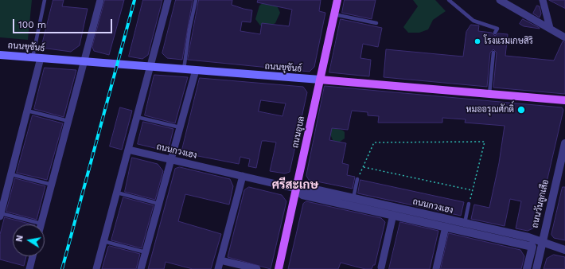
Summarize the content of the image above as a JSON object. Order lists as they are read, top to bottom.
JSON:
{
  "streets": {
    "main road": ["ถนนขุขันธ์", "ถนนอุบล"],
    "street": ["ถนนกวงเฮง", "ถนนวันลูกเสือ"]
  },
  "crossings": [
    ["ถนนขุขันธ์", "ถนนอุบล"],
    ["ถนนอุบล", "ถนนกวงเฮง"],
    ["ถนนกวงเฮง", "ถนนวันลูกเสือ"]
  ],
  "districts": ["ศรีสะเกษ"],
  "places": ["โรงแรมเกษสิริ", "หมออรุณศักดิ์"],
  "scale_bar": "100 m",
  "north": "left"
}
